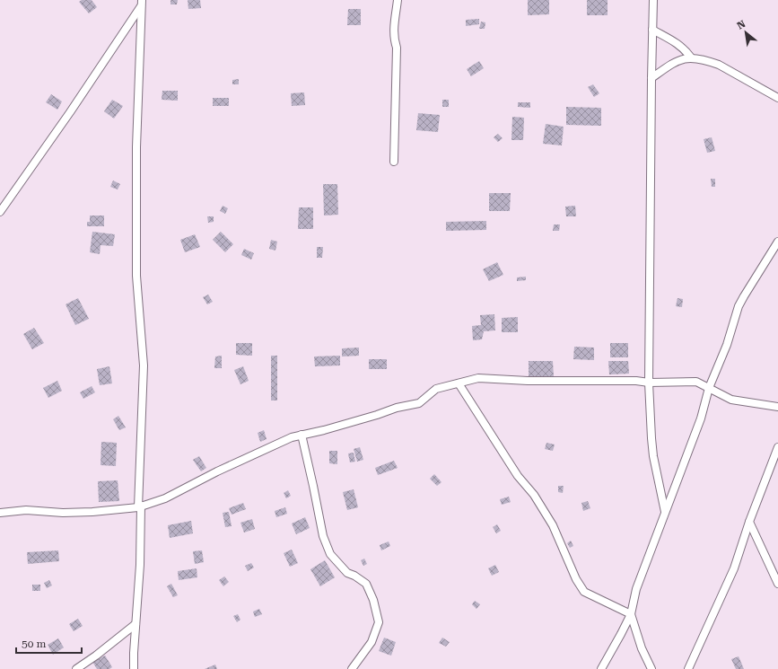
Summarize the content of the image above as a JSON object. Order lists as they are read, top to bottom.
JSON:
{
  "scale_bar": "50 m",
  "north": "top left"
}
